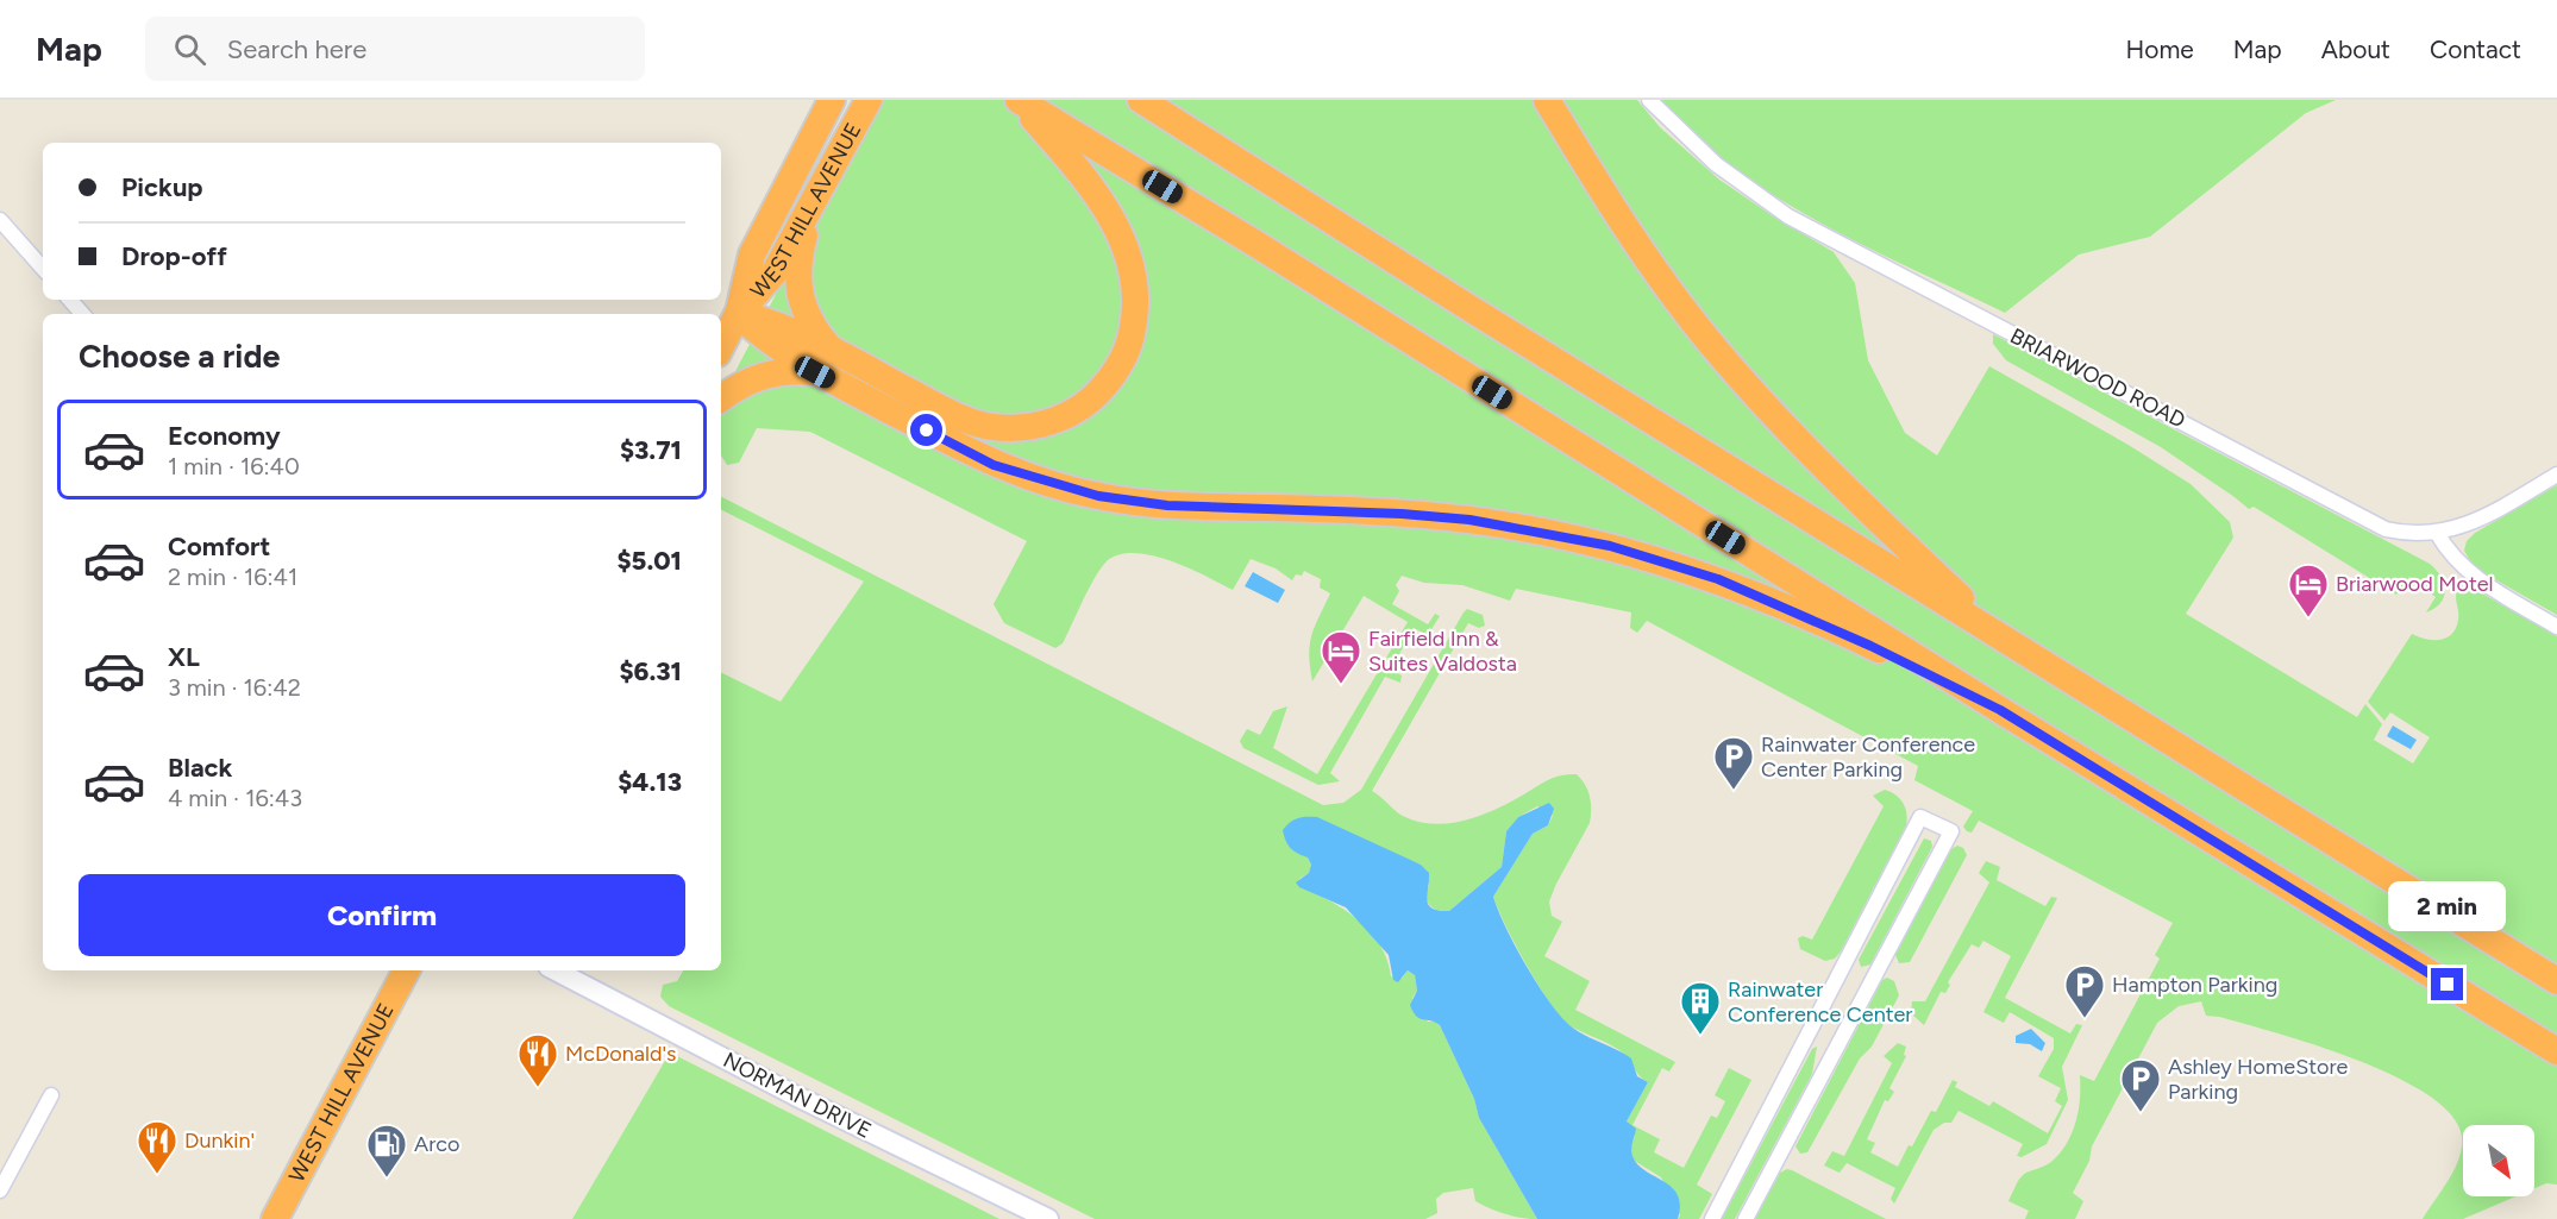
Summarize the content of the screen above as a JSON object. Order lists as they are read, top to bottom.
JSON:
{
  "streets": {
    "highway": ["WEST HILL AVENUE"],
    "street": ["BRIARWOOD ROAD", "NORMAN DRIVE"]
  },
  "places": {
    "hotel": ["Briarwood Motel", "Fairfield Inn & Suites Valdosta"],
    "parking": ["Rainwater Conference Center Parking", "Hampton Parking", "Ashley HomeStore Parking"],
    "building": ["Rainwater Conference Center"],
    "restaurant": ["McDonald's", "Dunkin'"],
    "fuel station": ["Arco"]
  },
  "north": "bottom right",
  "page": {
    "header": "Map",
    "search": "Search here",
    "nav": [
      "Home",
      "Map",
      "About",
      "Contact"
    ],
    "banner": ["Pickup", "Drop-off"],
    "heading": "Choose a ride",
    "list": [
      {
        "name": "Economy",
        "note": "1 min · 16:40",
        "value": "$3.71"
      },
      {
        "name": "Comfort",
        "note": "2 min · 16:41",
        "value": "$5.01"
      },
      {
        "name": "XL",
        "note": "3 min · 16:42",
        "value": "$6.31"
      },
      {
        "name": "Black",
        "note": "4 min · 16:43",
        "value": "$4.13"
      }
    ],
    "buttons": "Confirm",
    "bubble": "2 min"
  }
}
